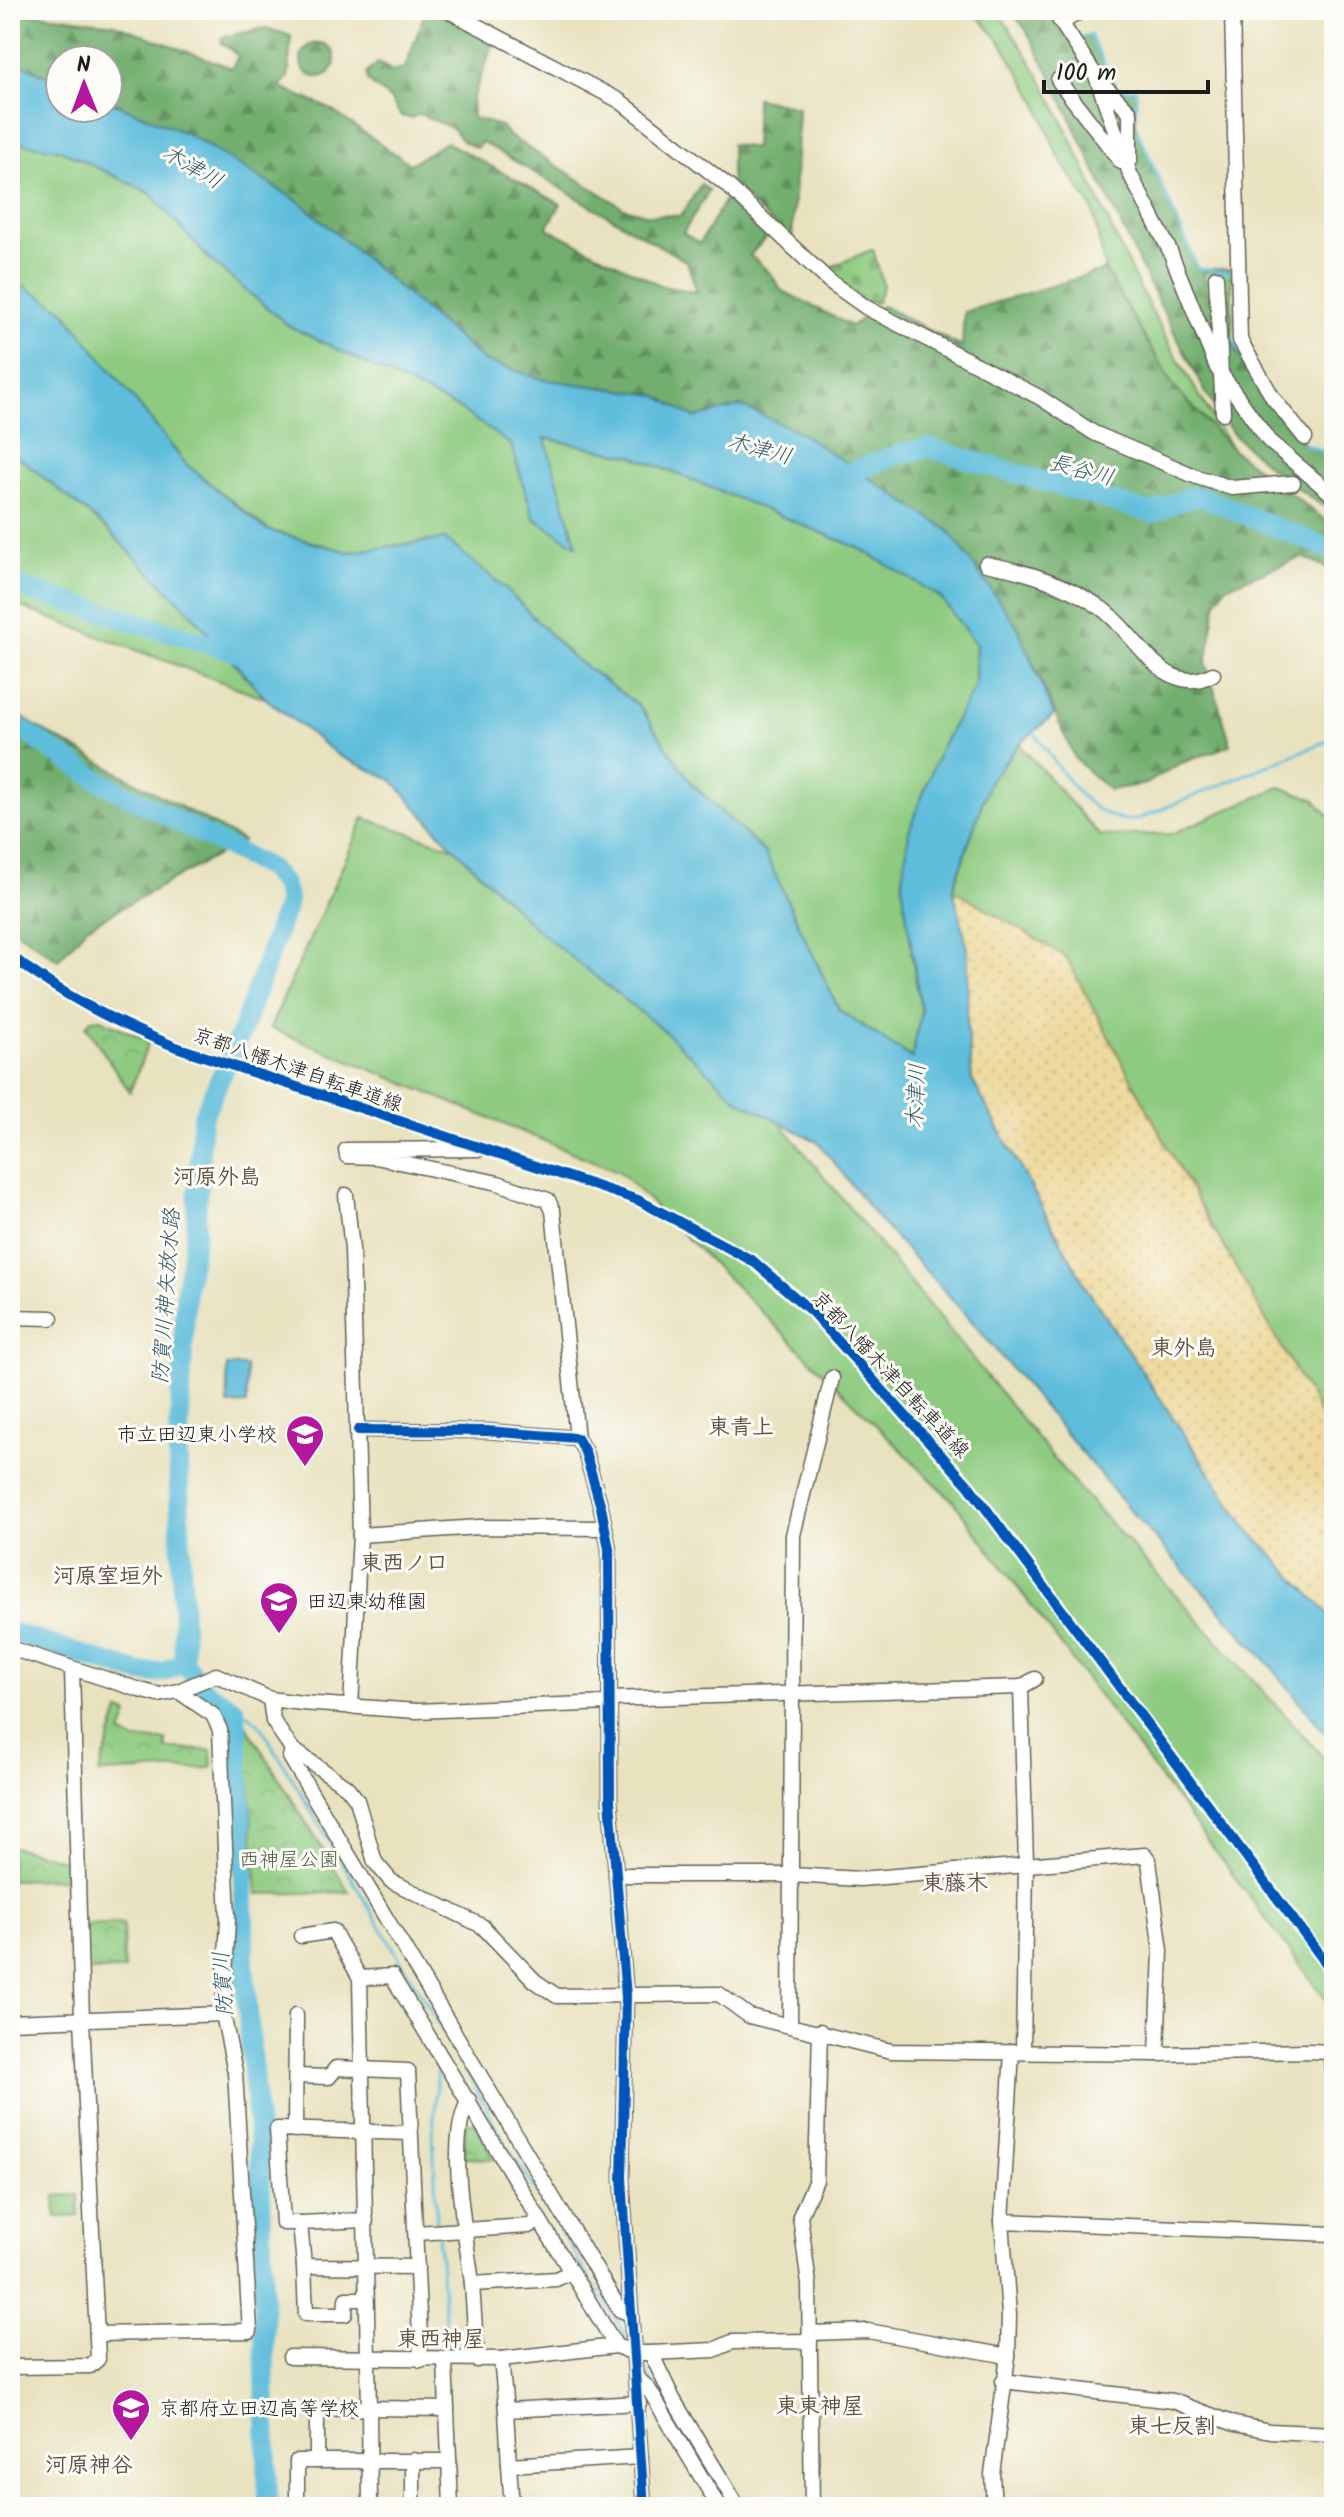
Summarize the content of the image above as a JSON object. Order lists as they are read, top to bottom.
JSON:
{
  "streets": {
    "cycle path": ["京都八幡木津自転車道線"]
  },
  "districts": [
    "河原外島",
    "東外島",
    "東青上",
    "東西ノ口",
    "河原室垣外",
    "東藤木",
    "東西神屋",
    "東東神屋",
    "東七反割",
    "河原神谷"
  ],
  "water": [
    "木津川",
    "長谷川",
    "防賀川神矢放水路",
    "防賀川"
  ],
  "parks": ["西神屋公園"],
  "places": {
    "school or university": ["市立田辺東小学校", "田辺東幼稚園", "京都府立田辺高等学校"]
  },
  "scale_bar": "100 m",
  "north": "top"
}
